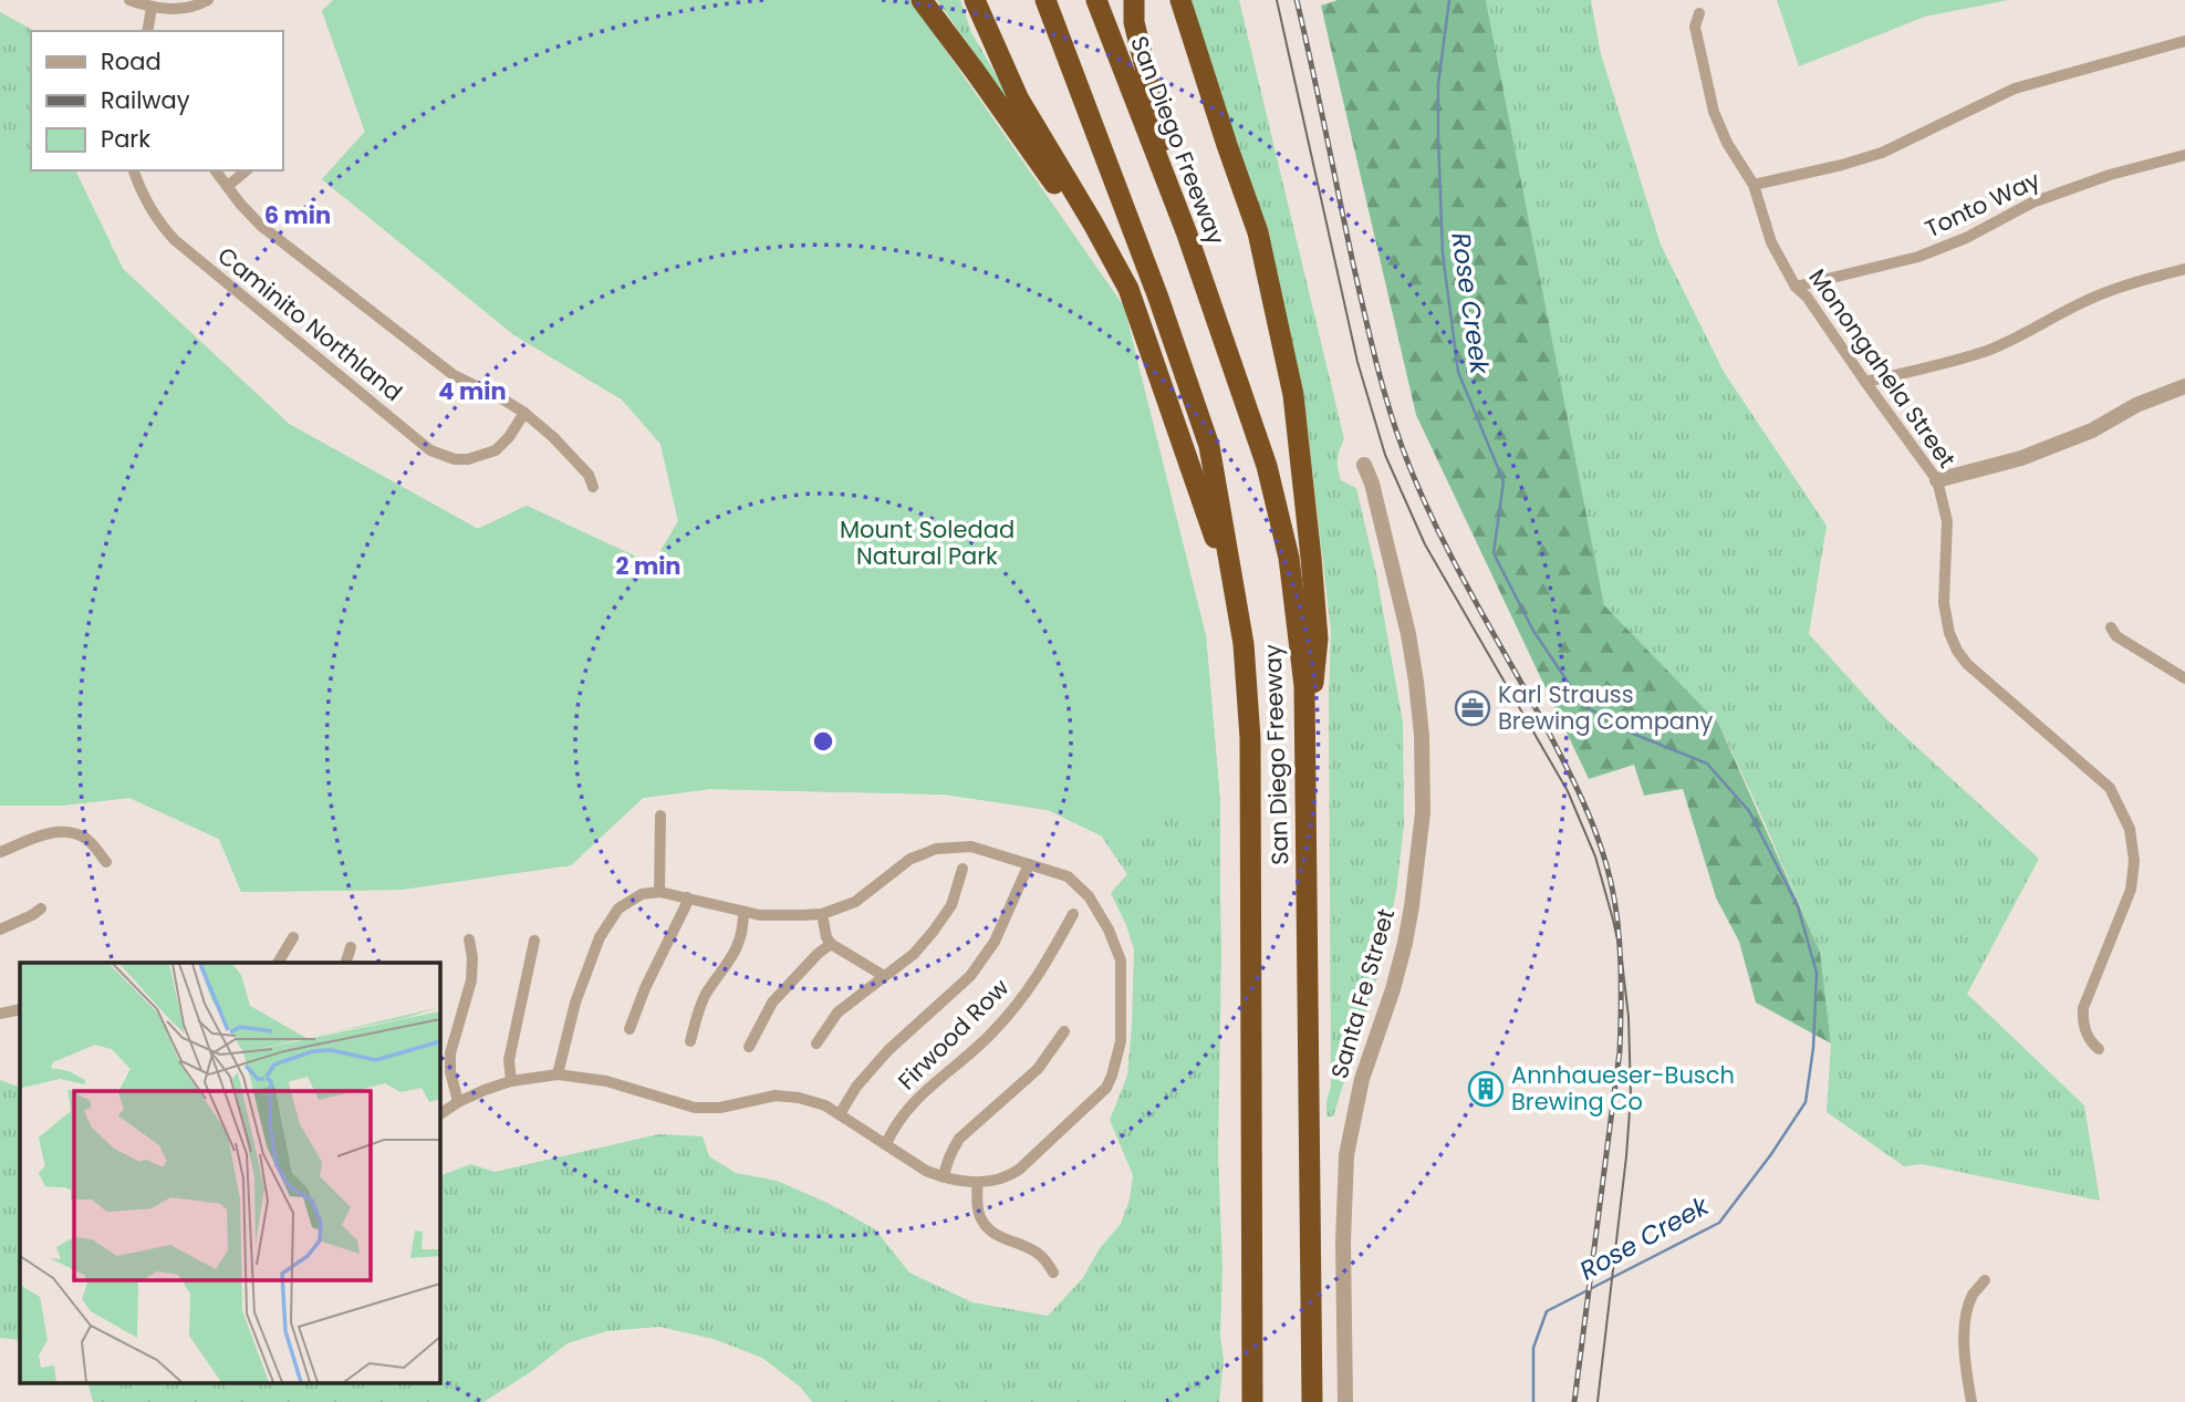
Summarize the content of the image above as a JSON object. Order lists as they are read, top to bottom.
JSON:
{
  "streets": {
    "highway": ["San Diego Freeway"],
    "street": [
      "Tonto Way",
      "Caminito Northland",
      "Monongahela Street",
      "Santa Fe Street",
      "Firwood Row"
    ]
  },
  "crossings": [
    ["Tonto Way", "Monongahela Street"]
  ],
  "water": ["Rose Creek"],
  "parks": ["Mount Soledad Natural Park"],
  "places": {
    "office": ["Karl Strauss Brewing Company"],
    "building": ["Annhaueser-Busch Brewing Co"]
  },
  "legend": ["Road", "Railway", "Park"],
  "rings": ["6 min", "4 min", "2 min"]
}
